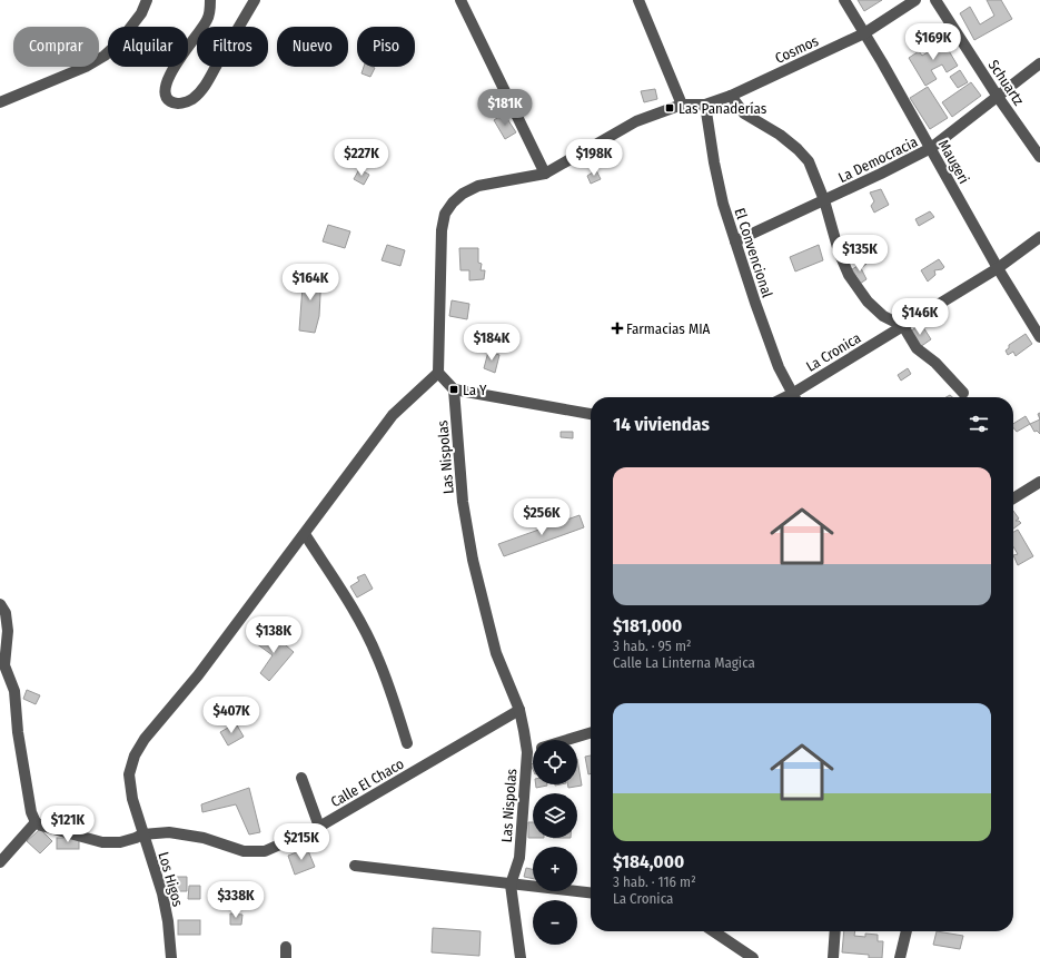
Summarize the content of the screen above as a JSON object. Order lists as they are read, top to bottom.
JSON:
{
  "streets": {
    "street": [
      "Cosmos",
      "Schuartz",
      "La Democracia",
      "Maugeri",
      "El Convencional",
      "La Cronica",
      "Las Nispolas",
      "Calle El Chaco",
      "Los Higos"
    ]
  },
  "crossings": [
    ["Cosmos", "Maugeri"],
    ["Cosmos", "El Convencional"],
    ["Schuartz", "La Democracia"],
    ["La Democracia", "Maugeri"],
    ["La Democracia", "El Convencional"],
    ["Maugeri", "La Cronica"],
    ["Las Nispolas", "Calle El Chaco"],
    ["Calle El Chaco", "Los Higos"]
  ],
  "places": {
    "transit": ["Las Panaderías", "La Y"],
    "health": ["Farmacias MIA"]
  },
  "page": {
    "price": [
      "$169K",
      "$181K",
      "$227K",
      "$198K",
      "$135K",
      "$164K",
      "$146K",
      "$184K",
      "$256K",
      "$138K",
      "$407K",
      "$121K",
      "$215K",
      "$338K"
    ],
    "chip": [
      "Comprar",
      "Alquilar",
      "Filtros",
      "Nuevo",
      "Piso"
    ],
    "heading": "14 viviendas",
    "list": [
      {
        "name": "$181,000",
        "note": "3 hab. · 95 m² · Calle La Linterna Magica"
      },
      {
        "name": "$184,000",
        "note": "3 hab. · 116 m² · La Cronica"
      }
    ],
    "map_buttons": ["+", "−"]
  }
}
